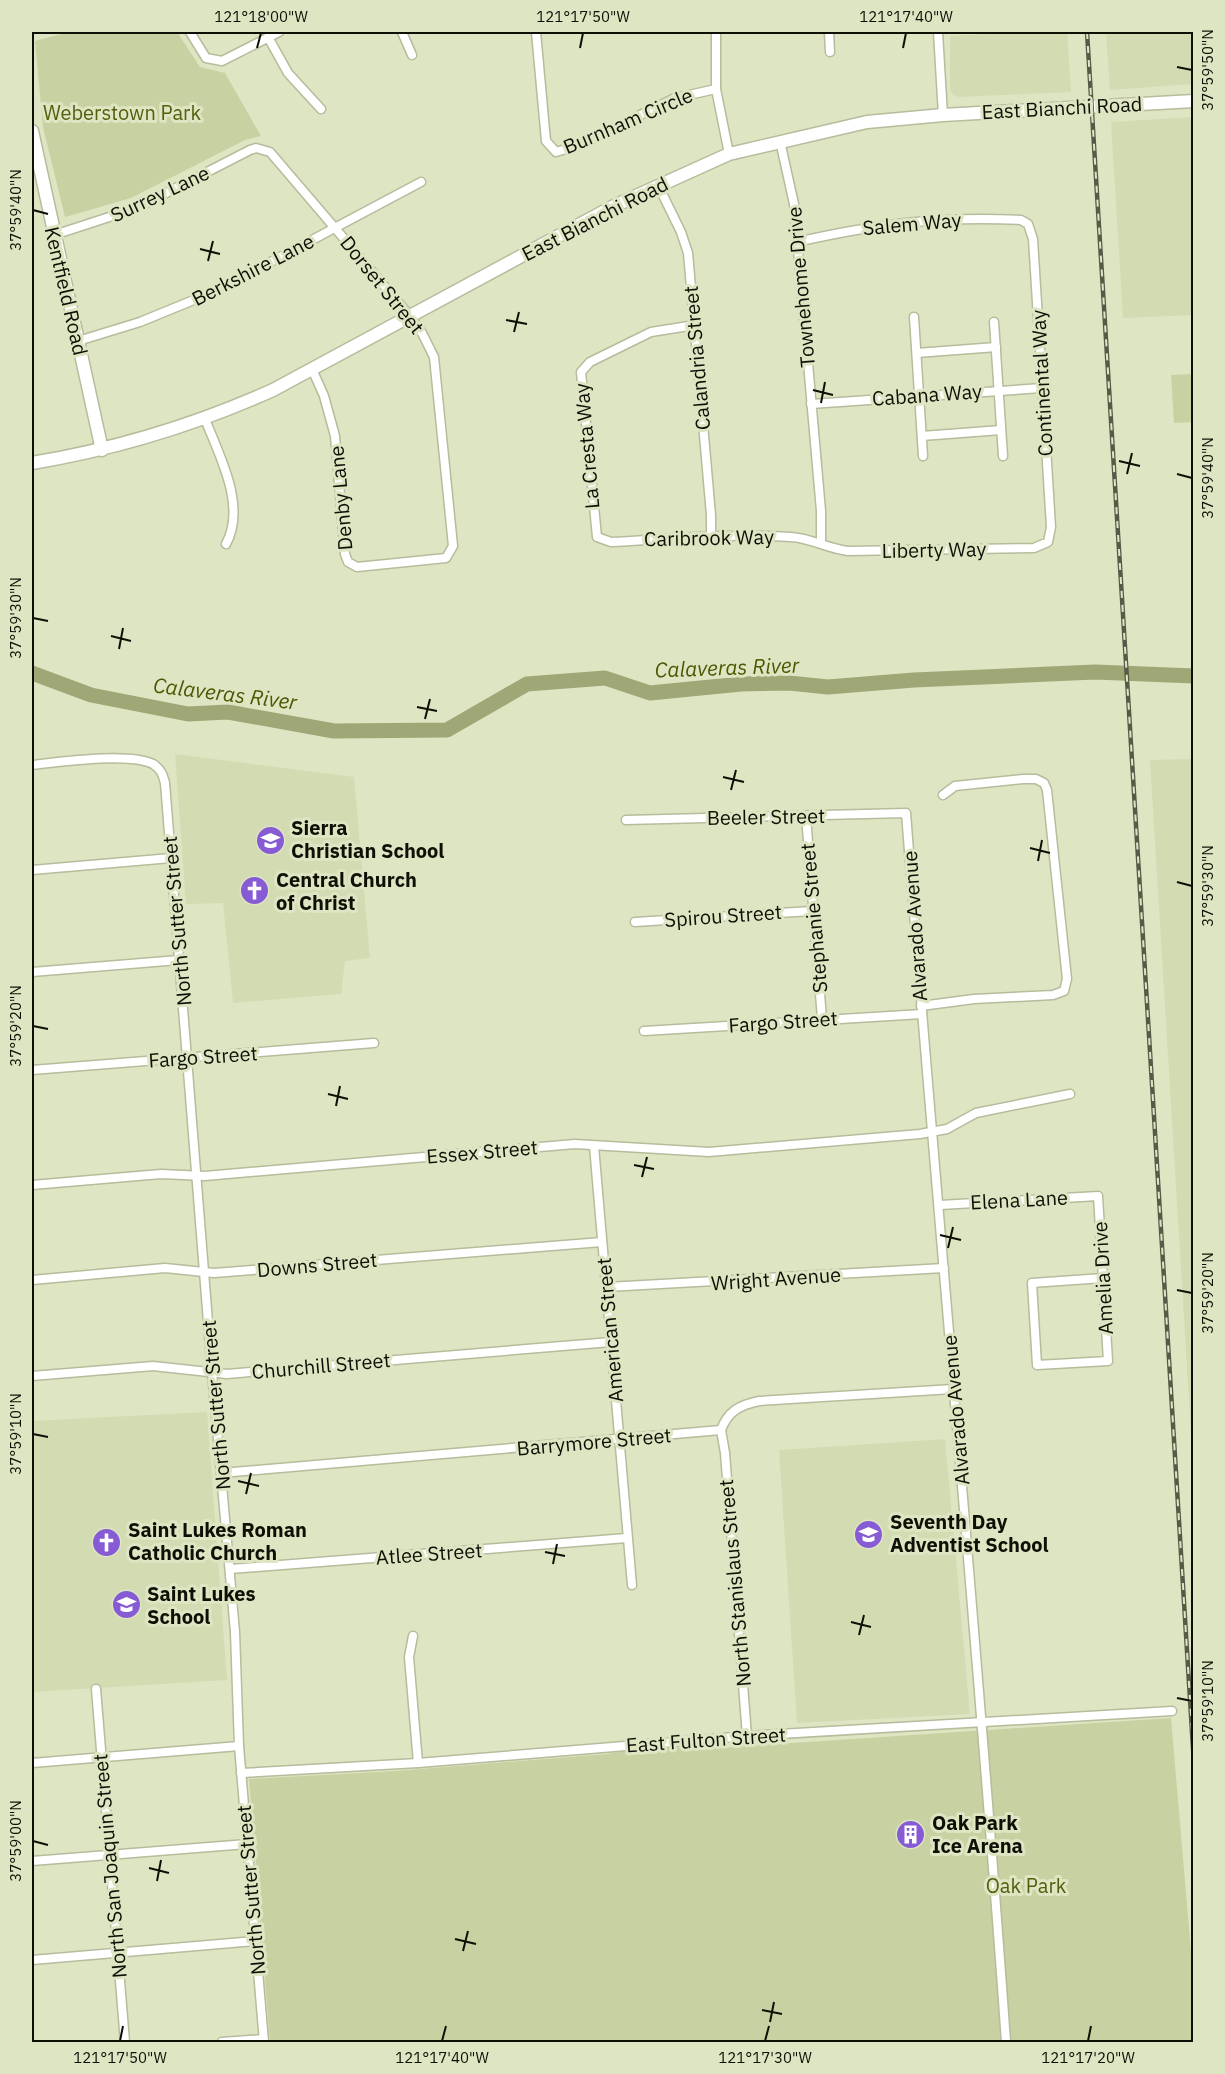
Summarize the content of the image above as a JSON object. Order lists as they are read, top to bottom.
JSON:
{
  "streets": {
    "street": [
      "East Bianchi Road",
      "Burnham Circle",
      "Surrey Lane",
      "Salem Way",
      "Berkshire Lane",
      "Dorset Street",
      "Townehome Drive",
      "Kentfield Road",
      "Calandria Street",
      "Continental Way",
      "Cabana Way",
      "La Cresta Way",
      "Denby Lane",
      "Caribrook Way",
      "Liberty Way",
      "Beeler Street",
      "Spirou Street",
      "Stephanie Street",
      "North Sutter Street",
      "Alvarado Avenue",
      "Fargo Street",
      "Essex Street",
      "Elena Lane",
      "Downs Street",
      "Amelia Drive",
      "Wright Avenue",
      "American Street",
      "Churchill Street",
      "Barrymore Street",
      "Atlee Street",
      "North Stanislaus Street",
      "East Fulton Street",
      "North San Joaquin Street"
    ]
  },
  "crossings": [
    ["East Bianchi Road", "Dorset Street"],
    ["East Bianchi Road", "Townehome Drive"],
    ["East Bianchi Road", "Kentfield Road"],
    ["East Bianchi Road", "Calandria Street"],
    ["East Bianchi Road", "Denby Lane"],
    ["Surrey Lane", "Dorset Street"],
    ["Surrey Lane", "Kentfield Road"],
    ["Salem Way", "Townehome Drive"],
    ["Salem Way", "Continental Way"],
    ["Berkshire Lane", "Dorset Street"],
    ["Berkshire Lane", "Kentfield Road"],
    ["Dorset Street", "Denby Lane"],
    ["Townehome Drive", "Cabana Way"],
    ["Townehome Drive", "Caribrook Way"],
    ["Townehome Drive", "Liberty Way"],
    ["Calandria Street", "La Cresta Way"],
    ["Calandria Street", "Caribrook Way"],
    ["Continental Way", "Cabana Way"],
    ["Continental Way", "Liberty Way"],
    ["La Cresta Way", "Caribrook Way"],
    ["Caribrook Way", "Liberty Way"],
    ["Beeler Street", "Stephanie Street"],
    ["Beeler Street", "Alvarado Avenue"],
    ["Spirou Street", "Stephanie Street"],
    ["Stephanie Street", "Fargo Street"],
    ["North Sutter Street", "Fargo Street"],
    ["North Sutter Street", "Essex Street"],
    ["North Sutter Street", "Downs Street"],
    ["North Sutter Street", "Churchill Street"],
    ["North Sutter Street", "Barrymore Street"],
    ["North Sutter Street", "Atlee Street"],
    ["North Sutter Street", "East Fulton Street"],
    ["Alvarado Avenue", "Fargo Street"],
    ["Alvarado Avenue", "Essex Street"],
    ["Alvarado Avenue", "Elena Lane"],
    ["Alvarado Avenue", "Wright Avenue"],
    ["Alvarado Avenue", "East Fulton Street"],
    ["Essex Street", "American Street"],
    ["Elena Lane", "Amelia Drive"],
    ["Downs Street", "American Street"],
    ["Wright Avenue", "American Street"],
    ["American Street", "Churchill Street"],
    ["American Street", "Barrymore Street"],
    ["American Street", "Atlee Street"],
    ["Barrymore Street", "North Stanislaus Street"],
    ["North Stanislaus Street", "East Fulton Street"]
  ],
  "water": ["Calaveras River"],
  "parks": ["Weberstown Park", "Oak Park"],
  "places": {
    "school or university": ["Sierra Christian School", "Seventh Day Adventist School", "Saint Lukes School"],
    "church": ["Central Church of Christ", "Saint Lukes Roman Catholic Church"],
    "building": ["Oak Park Ice Arena"]
  },
  "coordinates": [
    "121°18'00\"W",
    "121°17'50\"W",
    "121°17'40\"W",
    "37°59'50\"N",
    "37°59'40\"N",
    "37°59'30\"N",
    "37°59'20\"N",
    "37°59'10\"N",
    "37°59'00\"N",
    "121°17'30\"W",
    "121°17'20\"W"
  ]
}
